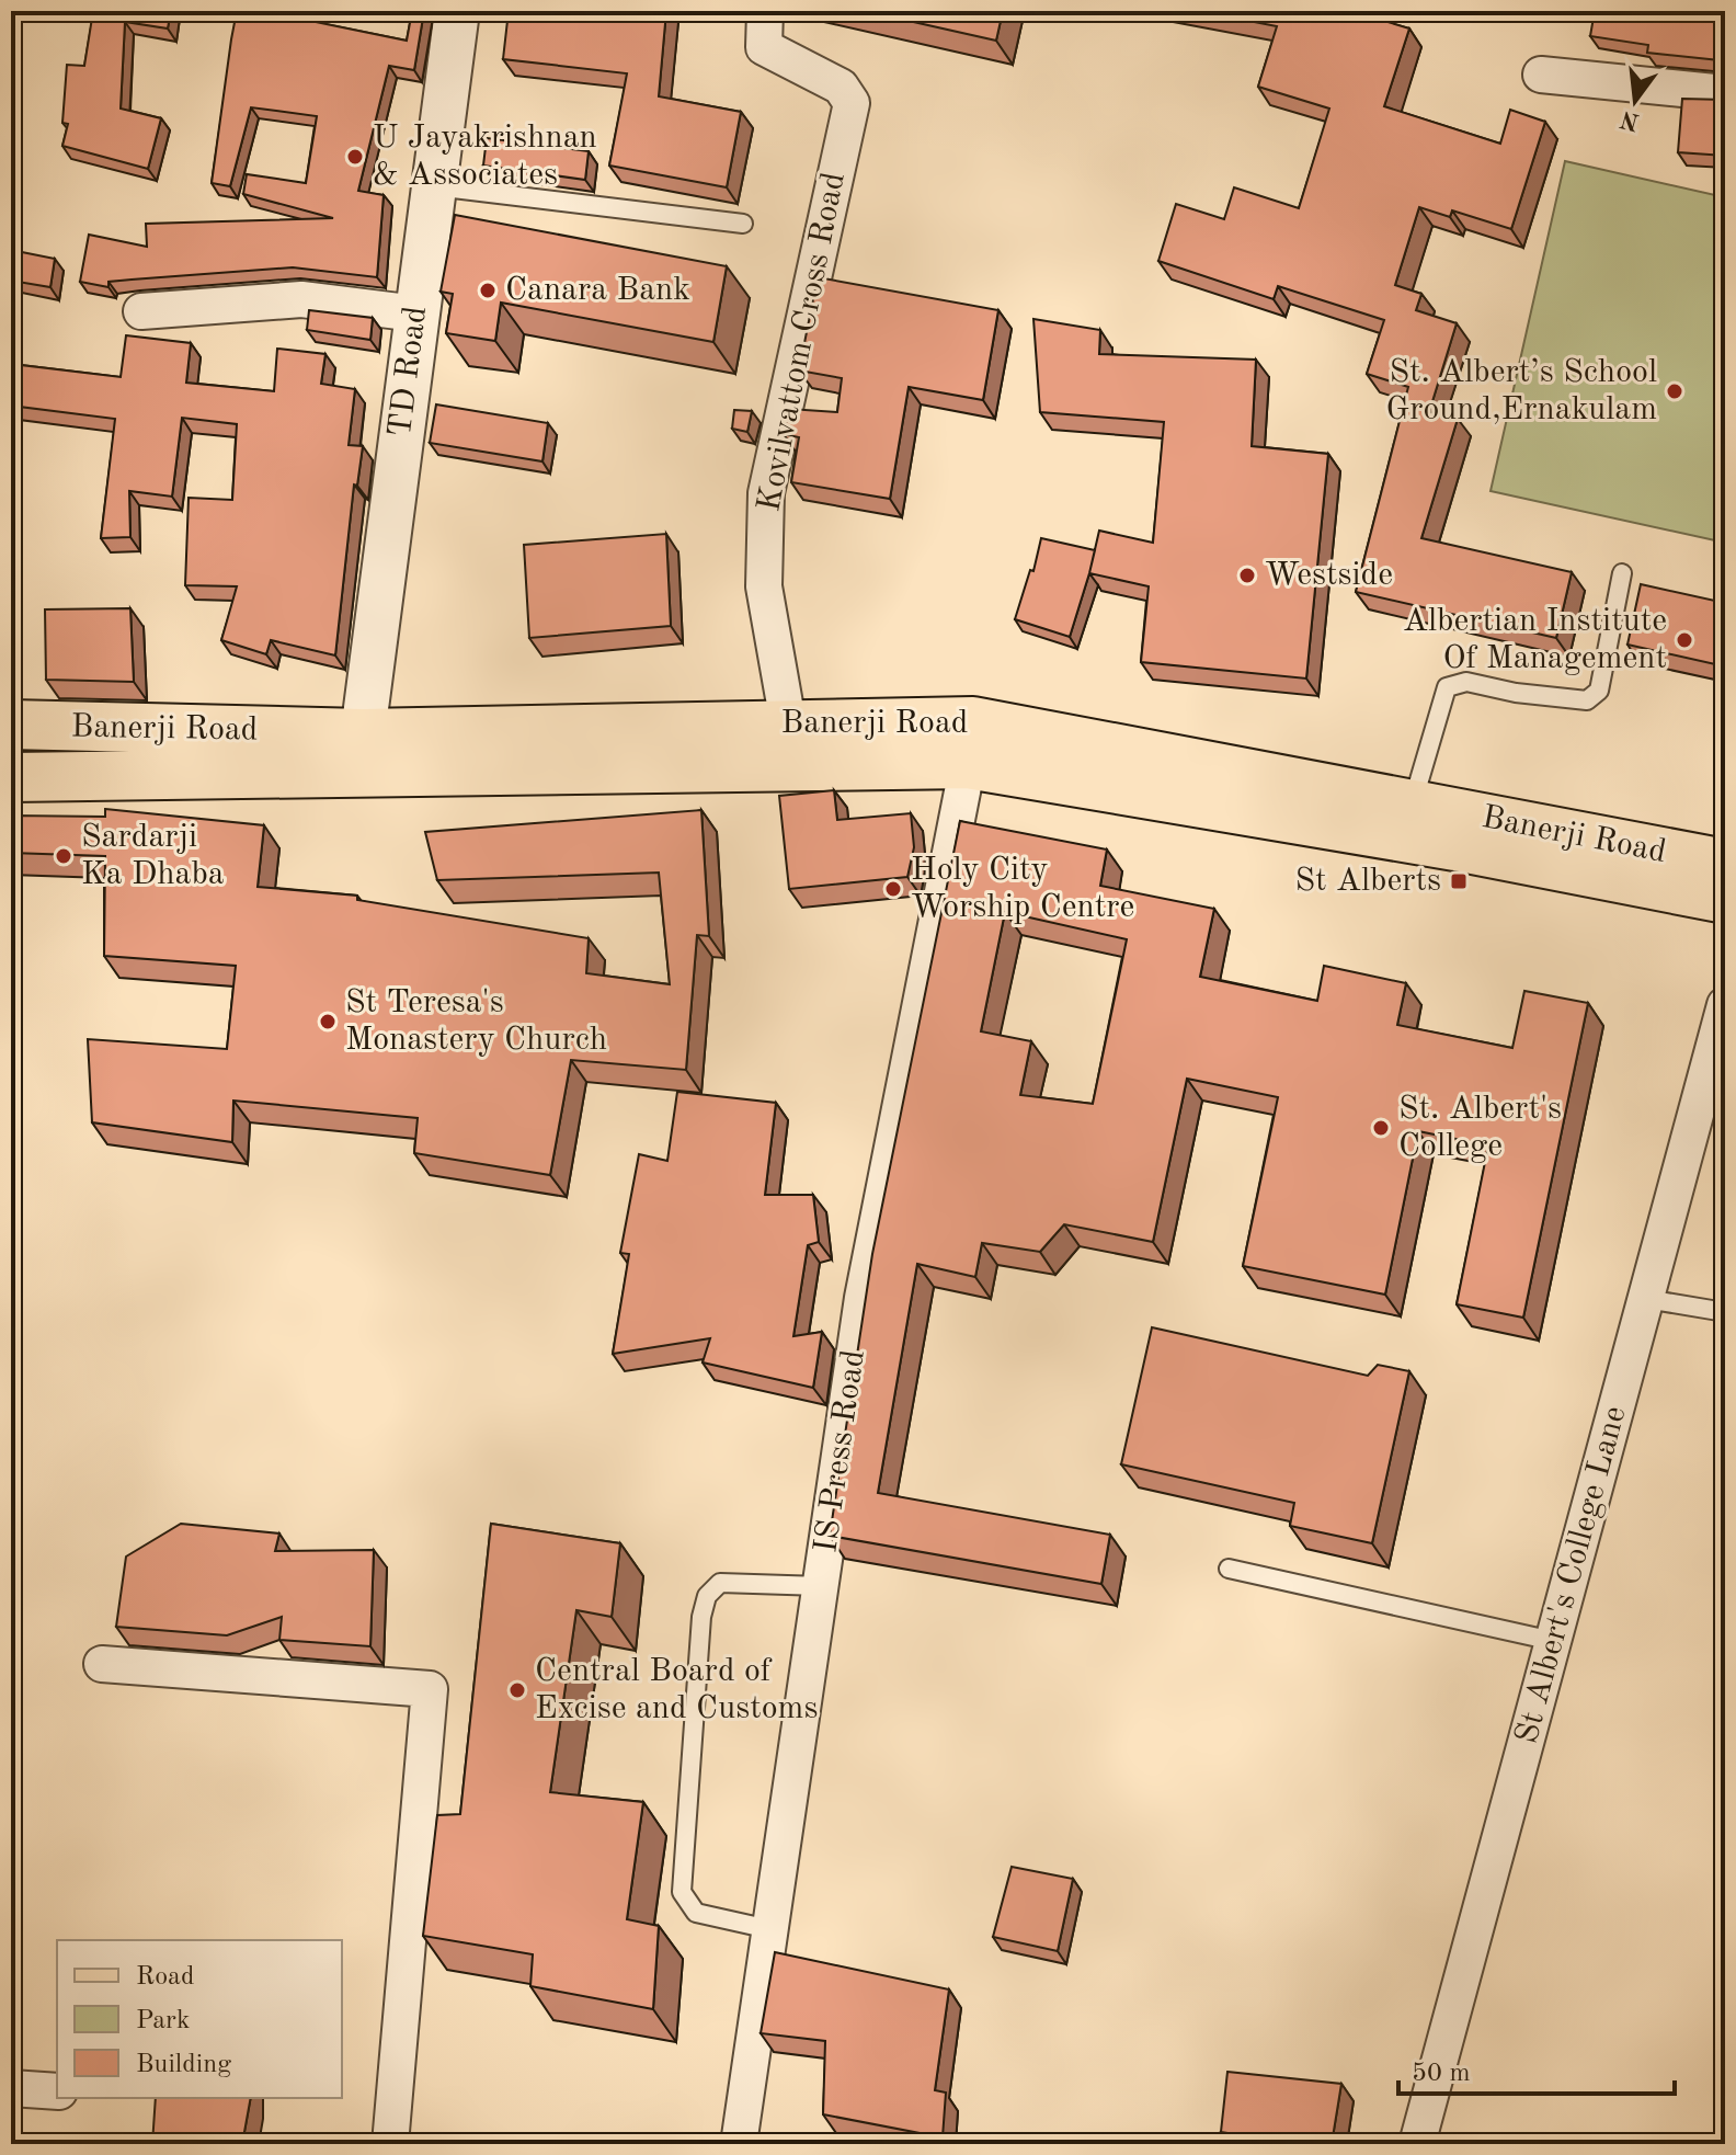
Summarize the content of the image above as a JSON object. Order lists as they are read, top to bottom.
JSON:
{
  "streets": {
    "main road": ["Banerji Road"],
    "street": [
      "Kovilvattom Cross Road",
      "TD Road",
      "IS Press Road",
      "St Albert's College Lane"
    ]
  },
  "crossings": [
    ["Kovilvattom Cross Road", "Banerji Road"],
    ["TD Road", "Banerji Road"],
    ["Banerji Road", "IS Press Road"]
  ],
  "places": {
    "other": [
      "U Jayakrishnan & Associates",
      "Canara Bank",
      "St. Albert’s School Ground,Ernakulam",
      "Westside",
      "Albertian Institute Of Management",
      "Sardarji Ka Dhaba",
      "Holy City Worship Centre",
      "St Teresa's Monastery Church",
      "St. Albert's College",
      "Central Board of Excise and Customs"
    ],
    "transit": ["St Alberts"]
  },
  "legend": ["Road", "Park", "Building"],
  "scale_bar": "50 m",
  "north": "bottom"
}
